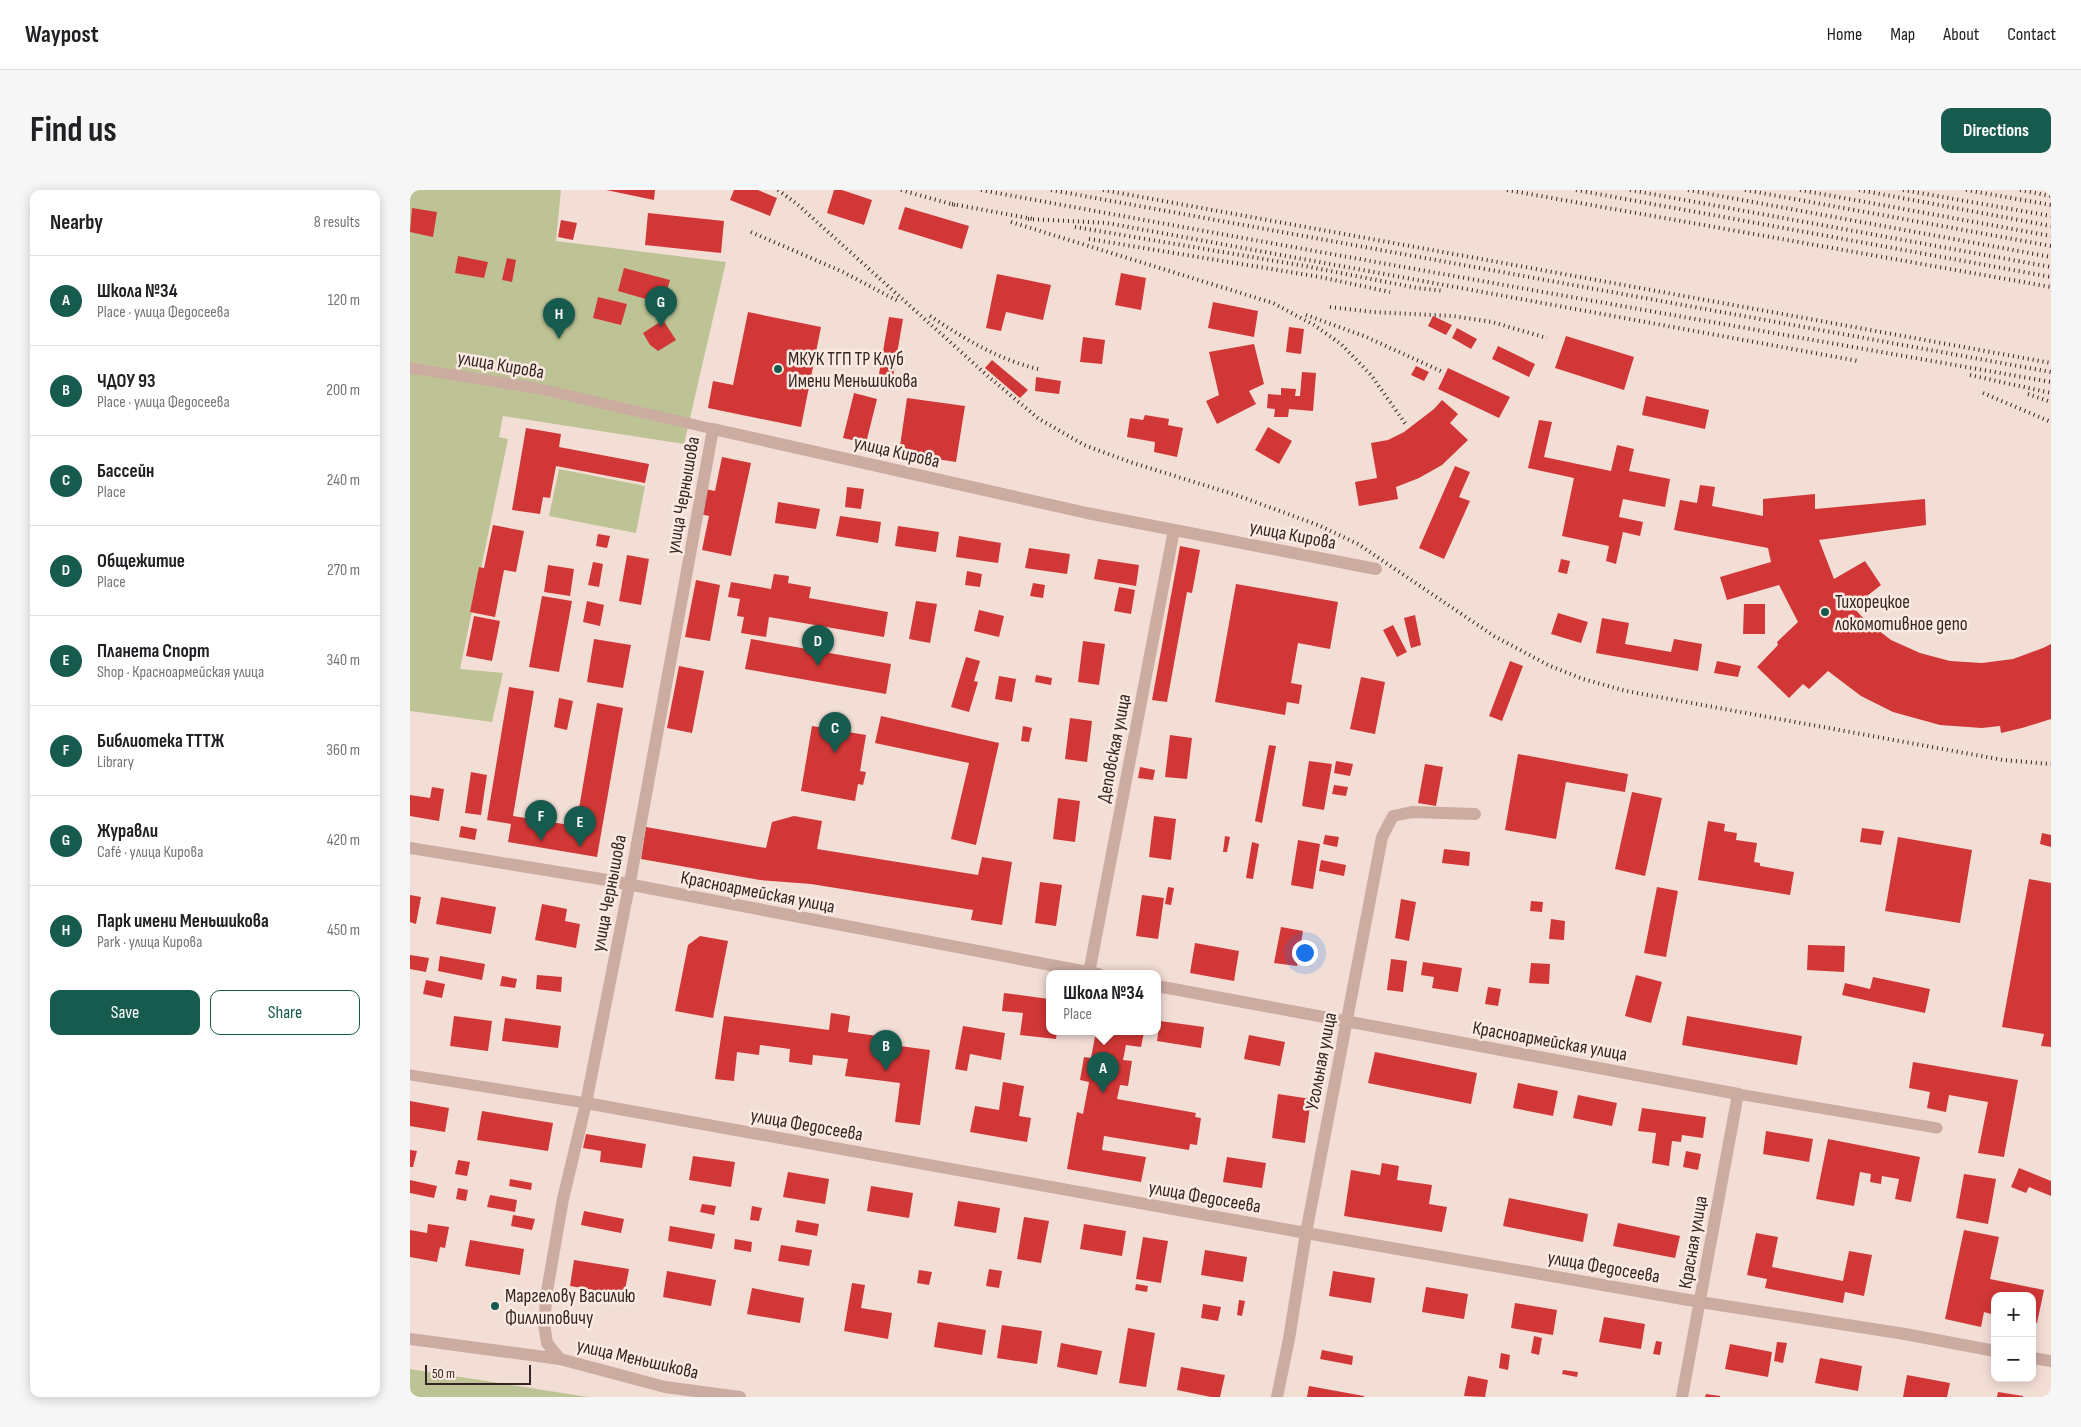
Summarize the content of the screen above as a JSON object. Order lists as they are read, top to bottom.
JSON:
{
  "streets": {
    "street": [
      "улица Кирова",
      "улица Чернышова",
      "Деповская улица",
      "Красноармейская улица",
      "Угольная улица",
      "улица Федосеева",
      "Красная улица",
      "улица Меньшикова"
    ]
  },
  "crossings": [
    ["улица Кирова", "улица Чернышова"],
    ["улица Кирова", "Деповская улица"],
    ["улица Чернышова", "Красноармейская улица"],
    ["улица Чернышова", "улица Федосеева"],
    ["улица Чернышова", "улица Меньшикова"],
    ["Красноармейская улица", "Угольная улица"],
    ["Красноармейская улица", "Красная улица"],
    ["Угольная улица", "улица Федосеева"],
    ["улица Федосеева", "Красная улица"]
  ],
  "places": ["МКУК ТГП ТР Клуб Имени Меньшикова", "Тихорецкое локомотивное депо", "Маргелову Василию Филлиповичу"],
  "scale_bar": "50 m",
  "page": {
    "header": "Waypost",
    "nav": [
      "Home",
      "Map",
      "About",
      "Contact"
    ],
    "buttons": [
      "Directions",
      ["Save", "Share"]
    ],
    "title": "Find us",
    "heading": ["Nearby", "8 results"],
    "list": [
      {
        "mark": "A",
        "name": "Школа №34",
        "note": "Place · улица Федосеева",
        "value": "120 m"
      },
      {
        "mark": "B",
        "name": "ЧДОУ 93",
        "note": "Place · улица Федосеева",
        "value": "200 m"
      },
      {
        "mark": "C",
        "name": "Бассейн",
        "note": "Place",
        "value": "240 m"
      },
      {
        "mark": "D",
        "name": "Общежитие",
        "note": "Place",
        "value": "270 m"
      },
      {
        "mark": "E",
        "name": "Планета Спорт",
        "note": "Shop · Красноармейская улица",
        "value": "340 m"
      },
      {
        "mark": "F",
        "name": "Библиотека ТТТЖ",
        "note": "Library",
        "value": "360 m"
      },
      {
        "mark": "G",
        "name": "Журавли",
        "note": "Café · улица Кирова",
        "value": "420 m"
      },
      {
        "mark": "H",
        "name": "Парк имени Меньшикова",
        "note": "Park · улица Кирова",
        "value": "450 m"
      }
    ],
    "pins": [
      "G",
      "H",
      "D",
      "C",
      "F",
      "E",
      "B",
      "A"
    ],
    "popup": ["Школа №34", "Place"],
    "map_buttons": ["+", "−"],
    "scale": "50 m"
  }
}
